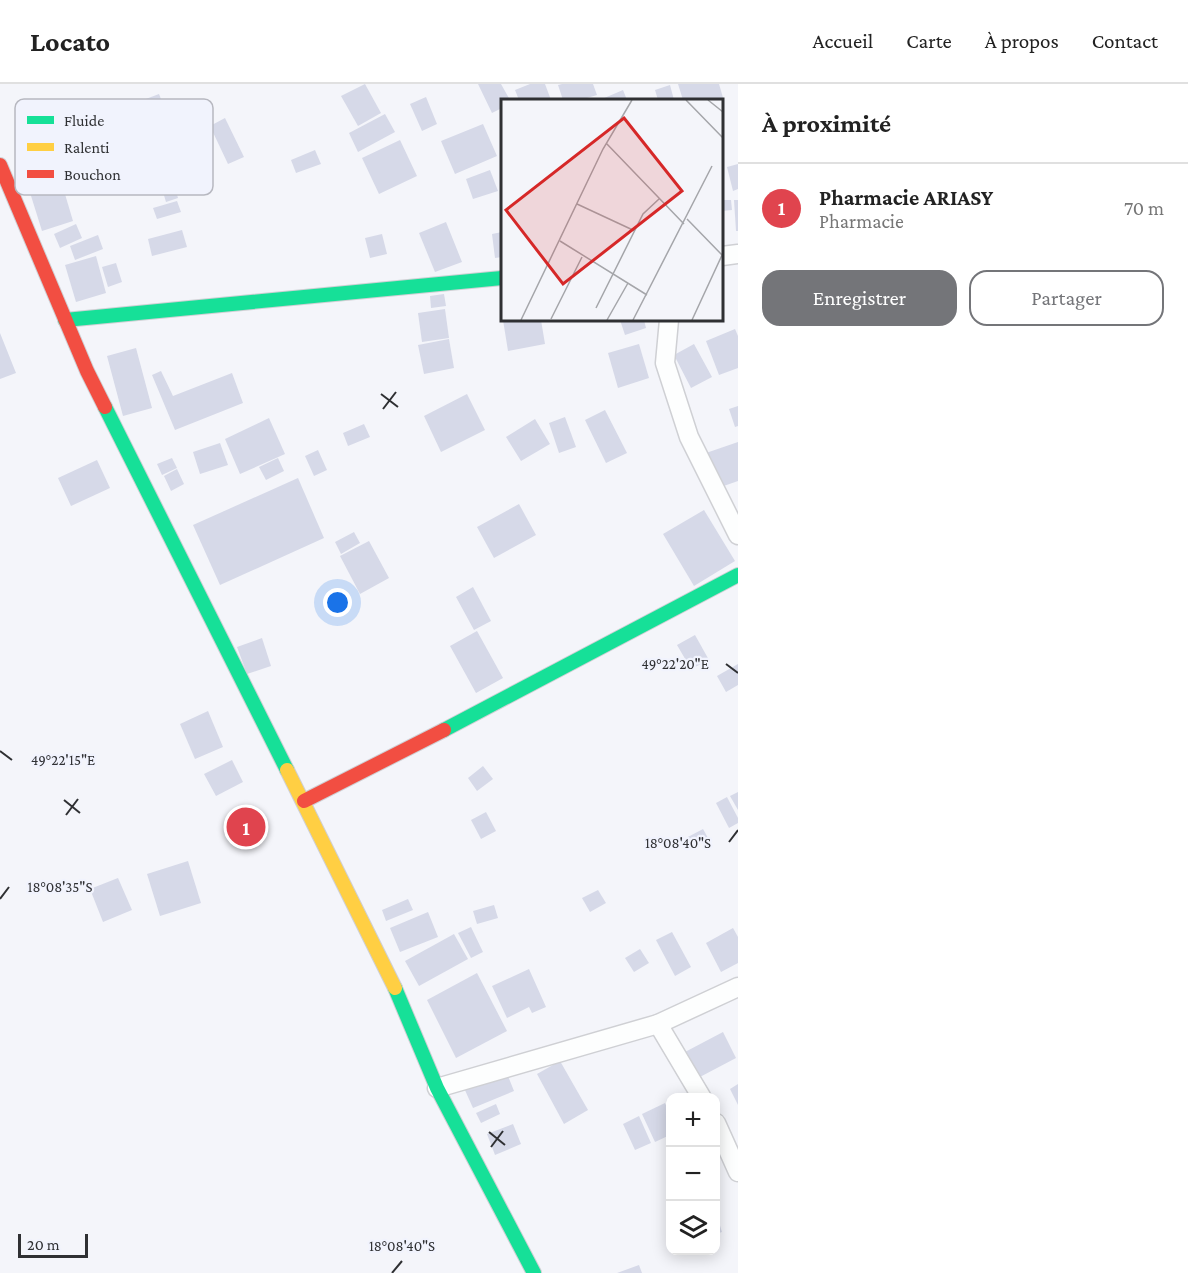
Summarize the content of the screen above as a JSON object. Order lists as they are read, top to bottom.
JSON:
{
  "legend": ["Fluide", "Ralenti", "Bouchon"],
  "scale_bar": "20 m",
  "page": {
    "header": "Locato",
    "nav": [
      "Accueil",
      "Carte",
      "À propos",
      "Contact"
    ],
    "heading": "À proximité",
    "list": [
      {
        "mark": "1",
        "name": "Pharmacie ARIASY",
        "note": "Pharmacie",
        "value": "70 m"
      }
    ],
    "buttons": ["Enregistrer", "Partager"],
    "pins": "1",
    "map_buttons": ["+", "−"],
    "scale": "20 m"
  },
  "coordinates": [
    "49°22'20\"E",
    "49°22'15\"E",
    "18°08'40\"S",
    "18°08'35\"S"
  ]
}
